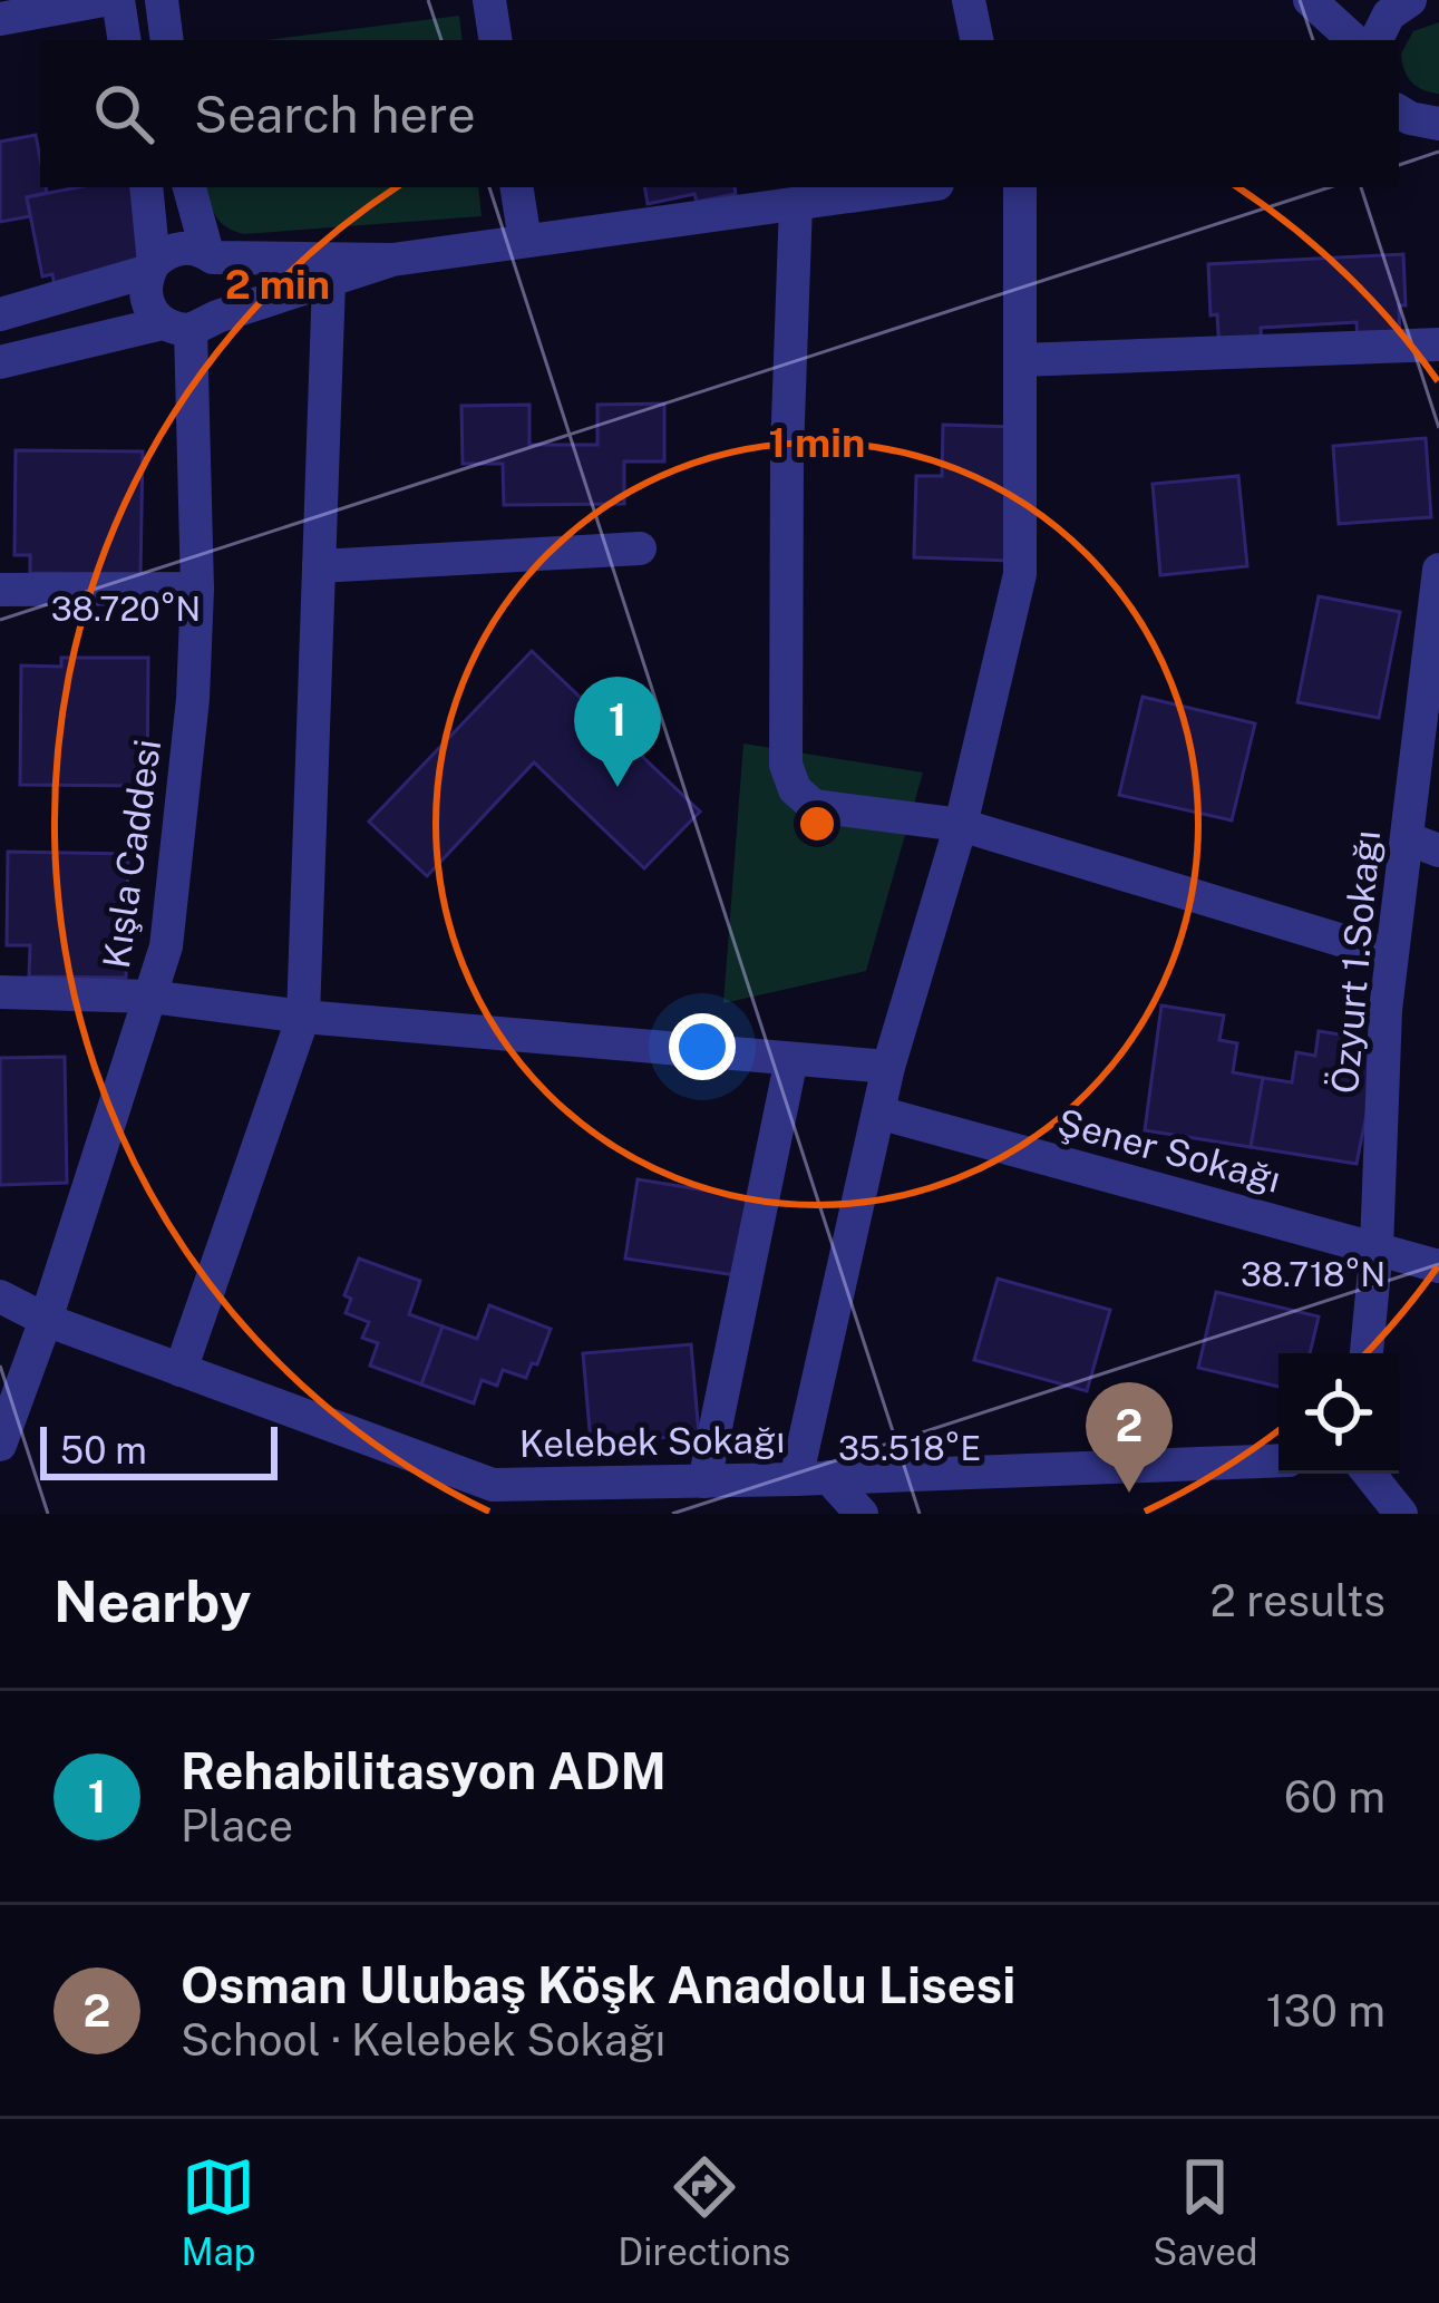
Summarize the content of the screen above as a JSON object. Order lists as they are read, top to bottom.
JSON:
{
  "streets": {
    "street": [
      "Kışla Caddesi",
      "Özyurt 1.Sokağı",
      "Şener Sokağı",
      "Kelebek Sokağı"
    ]
  },
  "crossings": [
    ["Kışla Caddesi", "Kelebek Sokağı"],
    ["Özyurt 1.Sokağı", "Şener Sokağı"]
  ],
  "scale_bar": "50 m",
  "page": {
    "search": "Search here",
    "pins": ["1", "2"],
    "scale": "50 m",
    "heading": ["Nearby", "2 results"],
    "list": [
      {
        "mark": "1",
        "name": "Rehabilitasyon ADM",
        "note": "Place",
        "value": "60 m"
      },
      {
        "mark": "2",
        "name": "Osman Ulubaş Köşk Anadolu Lisesi",
        "note": "School · Kelebek Sokağı",
        "value": "130 m"
      }
    ],
    "nav": ["Map", "Directions", "Saved"]
  },
  "coordinates": ["38.720°N", "38.718°N", "35.518°E"],
  "rings": ["2 min", "1 min"]
}
